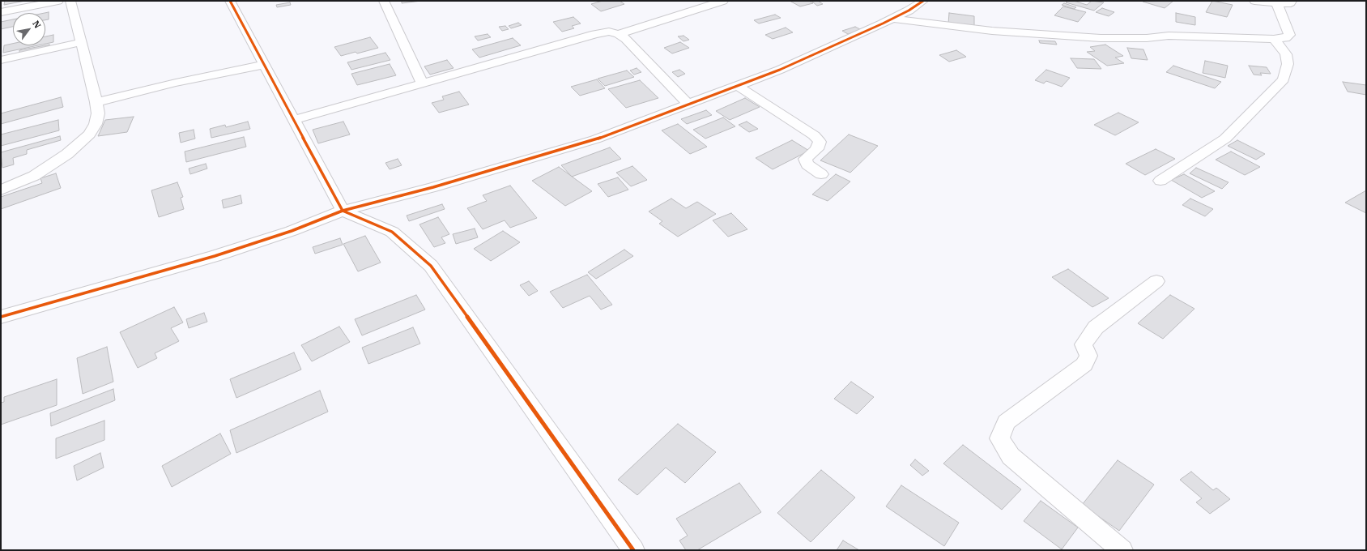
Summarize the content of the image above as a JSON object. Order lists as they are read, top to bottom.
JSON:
{
  "north": "top right"
}
